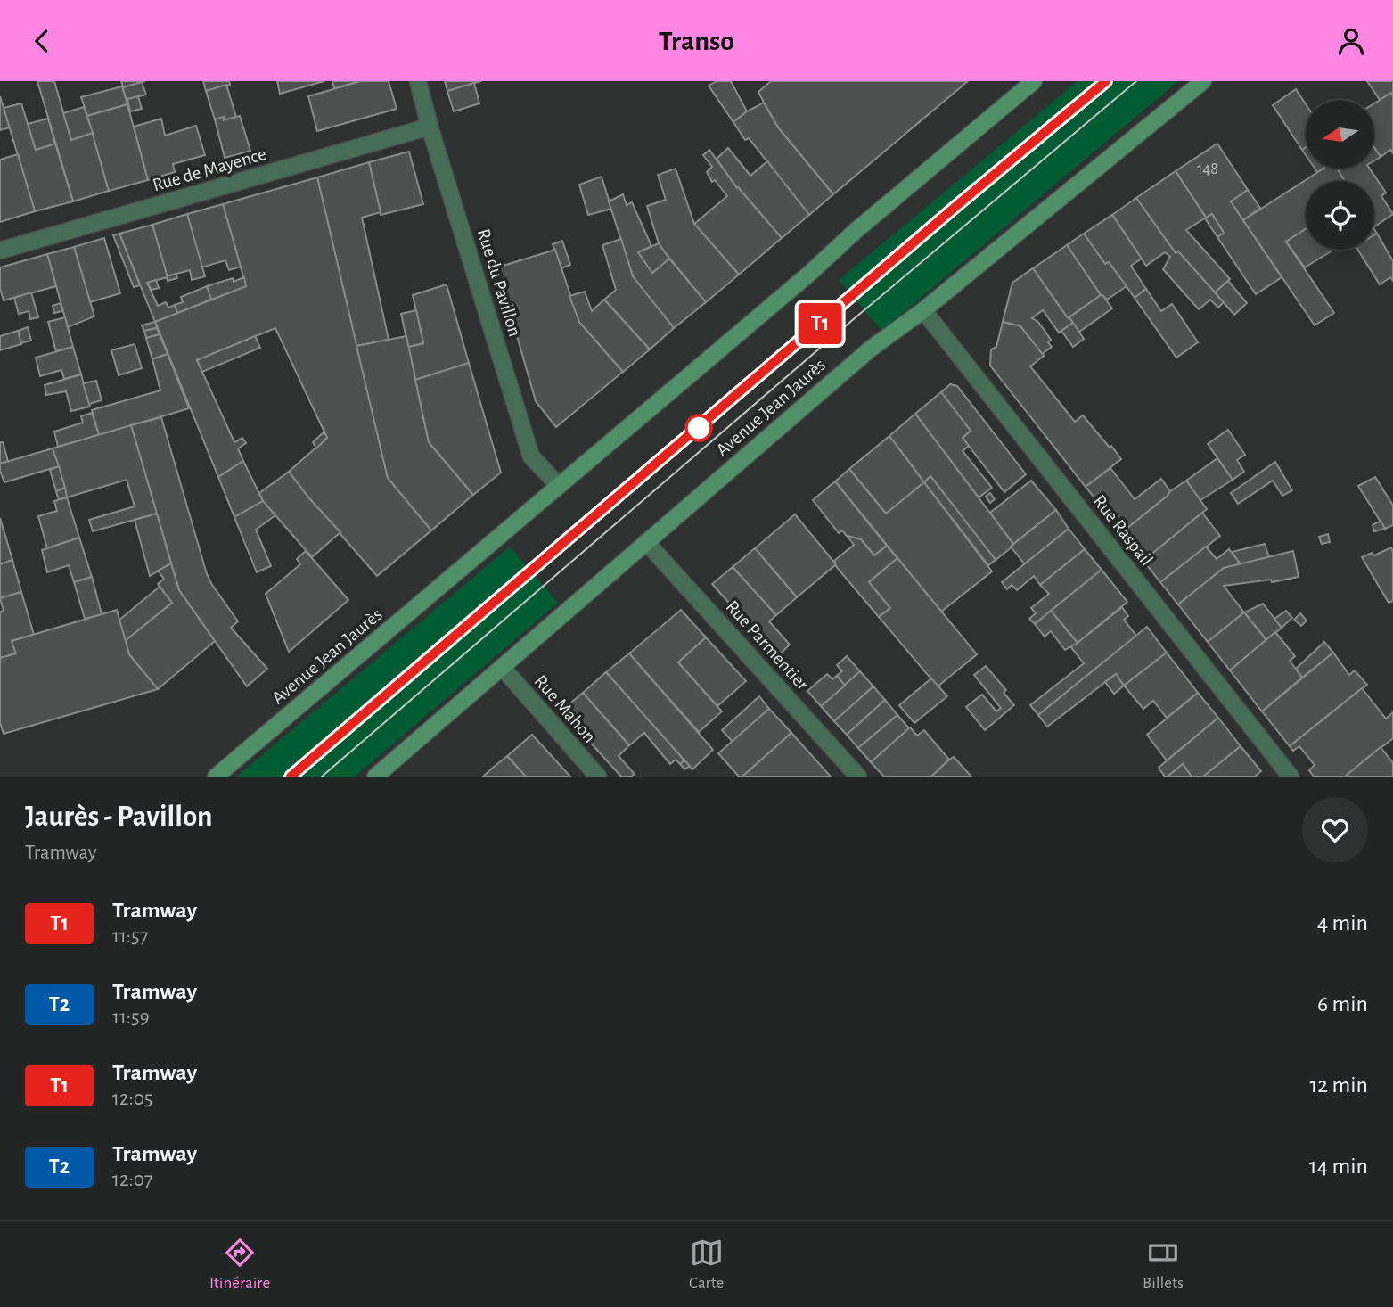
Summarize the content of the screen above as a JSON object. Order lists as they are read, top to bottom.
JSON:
{
  "streets": {
    "main road": ["Avenue Jean Jaurès"],
    "street": [
      "Rue de Mayence",
      "Rue du Pavillon",
      "Rue Raspail",
      "Rue Parmentier",
      "Rue Mahon"
    ]
  },
  "crossings": [
    ["Rue de Mayence", "Rue du Pavillon"],
    ["Rue du Pavillon", "Avenue Jean Jaurès"],
    ["Avenue Jean Jaurès", "Rue Raspail"],
    ["Avenue Jean Jaurès", "Rue Parmentier"],
    ["Avenue Jean Jaurès", "Rue Mahon"]
  ],
  "lines": ["tram line T1"],
  "house_numbers": ["148"],
  "north": "left",
  "page": {
    "header": "Transo",
    "on_map": "T1",
    "heading": ["Jaurès - Pavillon", "Tramway"],
    "list": [
      {
        "mark": "T1",
        "name": "Tramway",
        "note": "11:57",
        "value": "4 min"
      },
      {
        "mark": "T2",
        "name": "Tramway",
        "note": "11:59",
        "value": "6 min"
      },
      {
        "mark": "T1",
        "name": "Tramway",
        "note": "12:05",
        "value": "12 min"
      },
      {
        "mark": "T2",
        "name": "Tramway",
        "note": "12:07",
        "value": "14 min"
      }
    ],
    "tabs": ["Itinéraire", "Carte", "Billets"]
  }
}
